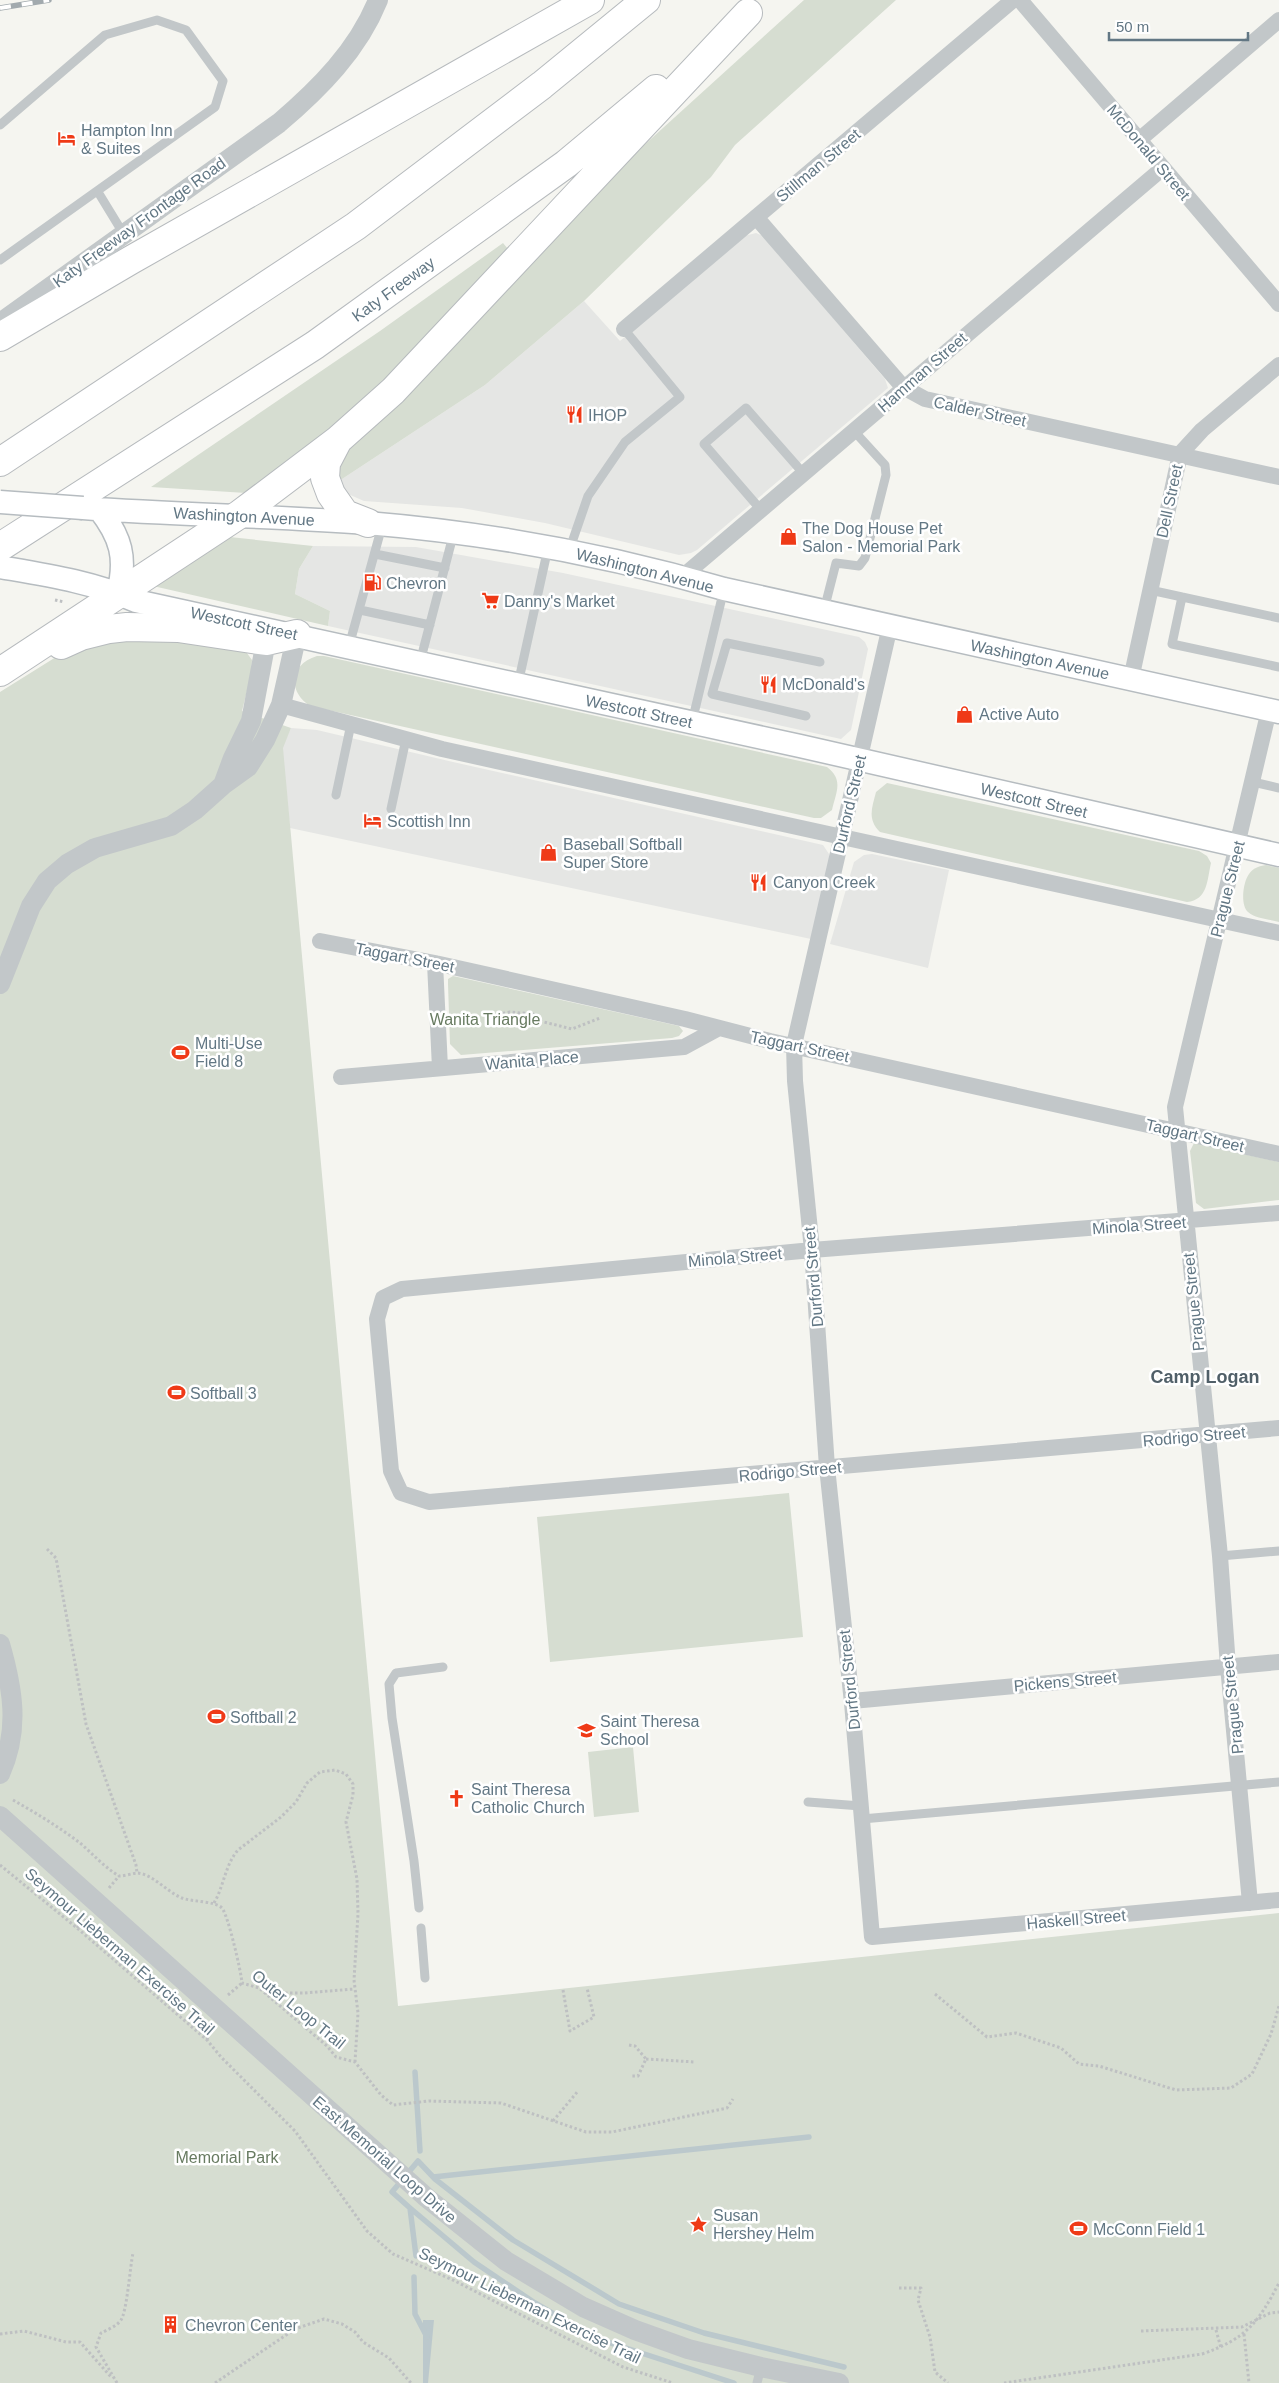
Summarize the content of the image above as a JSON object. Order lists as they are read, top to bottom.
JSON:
{
  "streets": {
    "highway": ["Katy Freeway"],
    "main road": ["Washington Avenue", "Westcott Street"],
    "street": [
      "McDonald Street",
      "Stillman Street",
      "Katy Freeway Frontage Road",
      "Hamman Street",
      "Calder Street",
      "Dell Street",
      "Durford Street",
      "Prague Street",
      "Taggart Street",
      "Wanita Place",
      "Minola Street",
      "Rodrigo Street",
      "Pickens Street",
      "Haskell Street",
      "East Memorial Loop Drive"
    ],
    "path": ["Seymour Lieberman Exercise Trail", "Outer Loop Trail"]
  },
  "crossings": [
    ["McDonald Street", "Hamman Street"],
    ["Stillman Street", "Calder Street"],
    ["Hamman Street", "Calder Street"],
    ["Hamman Street", "Washington Avenue"],
    ["Calder Street", "Dell Street"],
    ["Dell Street", "Washington Avenue"],
    ["Washington Avenue", "Durford Street"],
    ["Washington Avenue", "Prague Street"],
    ["Westcott Street", "Durford Street"],
    ["Westcott Street", "Prague Street"],
    ["Durford Street", "Taggart Street"],
    ["Durford Street", "Minola Street"],
    ["Durford Street", "Rodrigo Street"],
    ["Durford Street", "Pickens Street"],
    ["Durford Street", "Haskell Street"],
    ["Prague Street", "Taggart Street"],
    ["Prague Street", "Minola Street"],
    ["Prague Street", "Rodrigo Street"],
    ["Prague Street", "Pickens Street"],
    ["Prague Street", "Haskell Street"],
    ["Taggart Street", "Wanita Place"],
    ["Minola Street", "Rodrigo Street"]
  ],
  "districts": ["Camp Logan"],
  "parks": ["Wanita Triangle", "Memorial Park"],
  "places": {
    "hotel": ["Hampton Inn & Suites", "Scottish Inn"],
    "restaurant": ["IHOP", "McDonald's", "Canyon Creek"],
    "shop": ["The Dog House Pet Salon - Memorial Park", "Active Auto", "Baseball Softball Super Store"],
    "fuel station": ["Chevron"],
    "supermarket": ["Danny's Market"],
    "sports": [
      "Multi-Use Field 8",
      "Softball 3",
      "Softball 2",
      "McConn Field 1"
    ],
    "school or university": ["Saint Theresa School"],
    "church": ["Saint Theresa Catholic Church"],
    "place": ["Susan Hershey Helm"],
    "building": ["Chevron Center"]
  },
  "scale_bar": "50 m"
}
